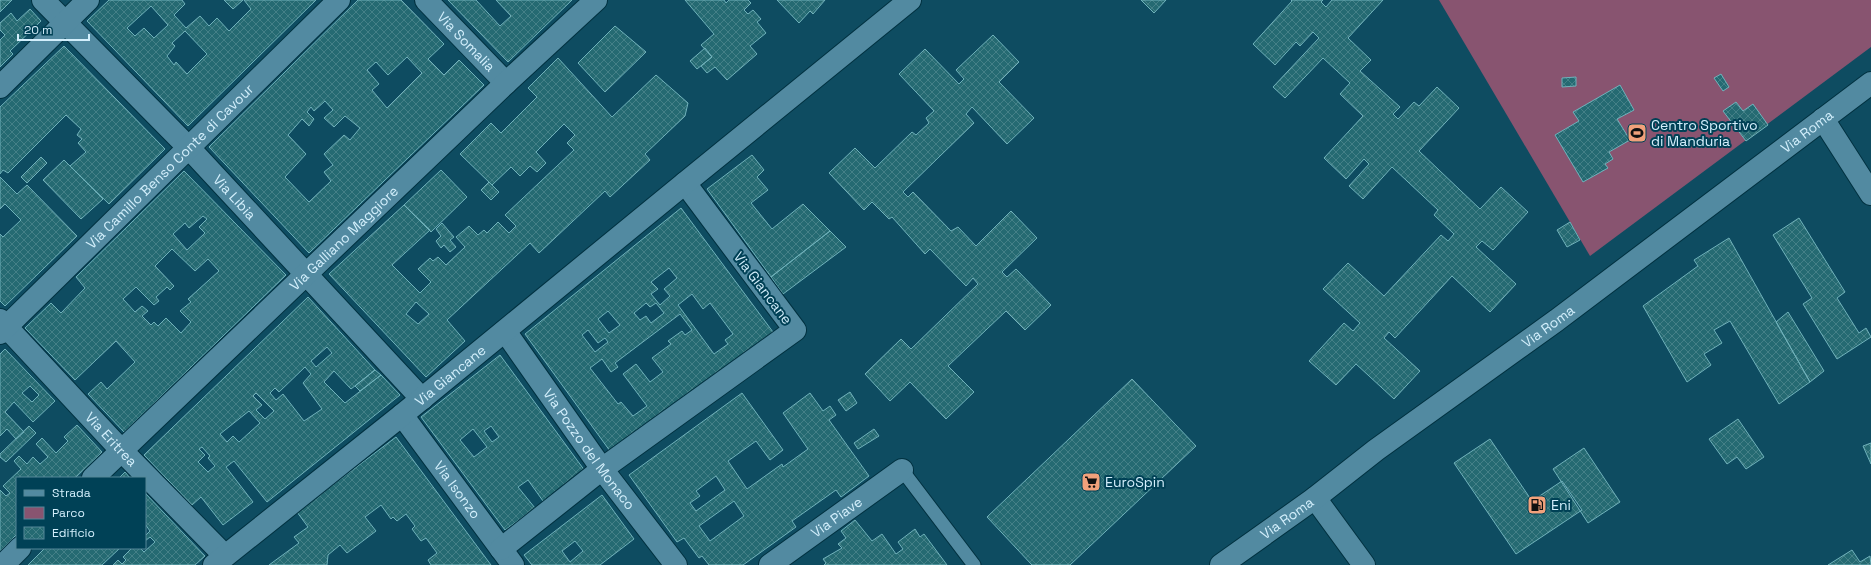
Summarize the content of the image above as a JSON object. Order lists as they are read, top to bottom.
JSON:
{
  "streets": {
    "street": [
      "Via Somalia",
      "Via Roma",
      "Via Camillo Benso Conte di Cavour",
      "Via Libia",
      "Via Galliano Maggiore",
      "Via Giancane",
      "Via Eritrea",
      "Via Pozzo del Monaco",
      "Via Isonzo",
      "Via Piave"
    ]
  },
  "crossings": [
    ["Via Somalia", "Via Galliano Maggiore"],
    ["Via Camillo Benso Conte di Cavour", "Via Libia"],
    ["Via Camillo Benso Conte di Cavour", "Via Eritrea"],
    ["Via Libia", "Via Galliano Maggiore"],
    ["Via Libia", "Via Giancane"],
    ["Via Galliano Maggiore", "Via Eritrea"],
    ["Via Giancane", "Via Eritrea"],
    ["Via Giancane", "Via Pozzo del Monaco"],
    ["Via Giancane", "Via Isonzo"]
  ],
  "places": {
    "sports": ["Centro Sportivo di Manduria"],
    "supermarket": ["EuroSpin"],
    "fuel station": ["Eni"]
  },
  "legend": ["Strada", "Parco", "Edificio"],
  "scale_bar": "20 m"
}
